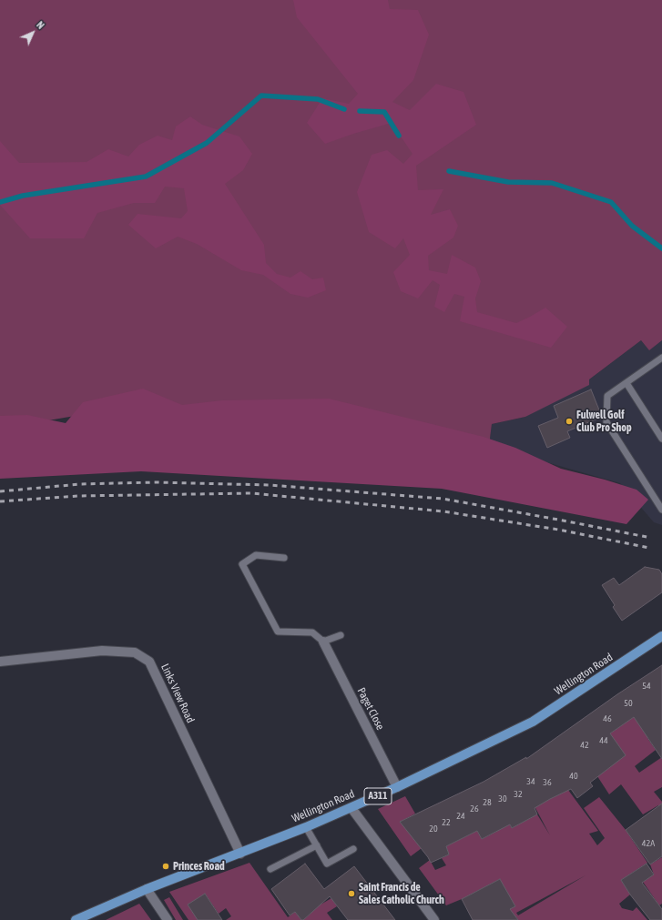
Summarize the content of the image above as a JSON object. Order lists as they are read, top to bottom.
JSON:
{
  "streets": {
    "main road": ["Wellington Road", "A311"],
    "street": ["Links View Road", "Paget Close"]
  },
  "crossings": [
    ["Wellington Road", "Links View Road"],
    ["Wellington Road", "Paget Close"]
  ],
  "places": ["Fulwell Golf Club Pro Shop", "Princes Road", "Saint Francis de Sales Catholic Church"],
  "house_numbers": [
    "54",
    "50",
    "46",
    "44",
    "42",
    "40",
    "34",
    "36",
    "32",
    "30",
    "28",
    "26",
    "24",
    "22",
    "20",
    "42A"
  ],
  "north": "top right"
}
